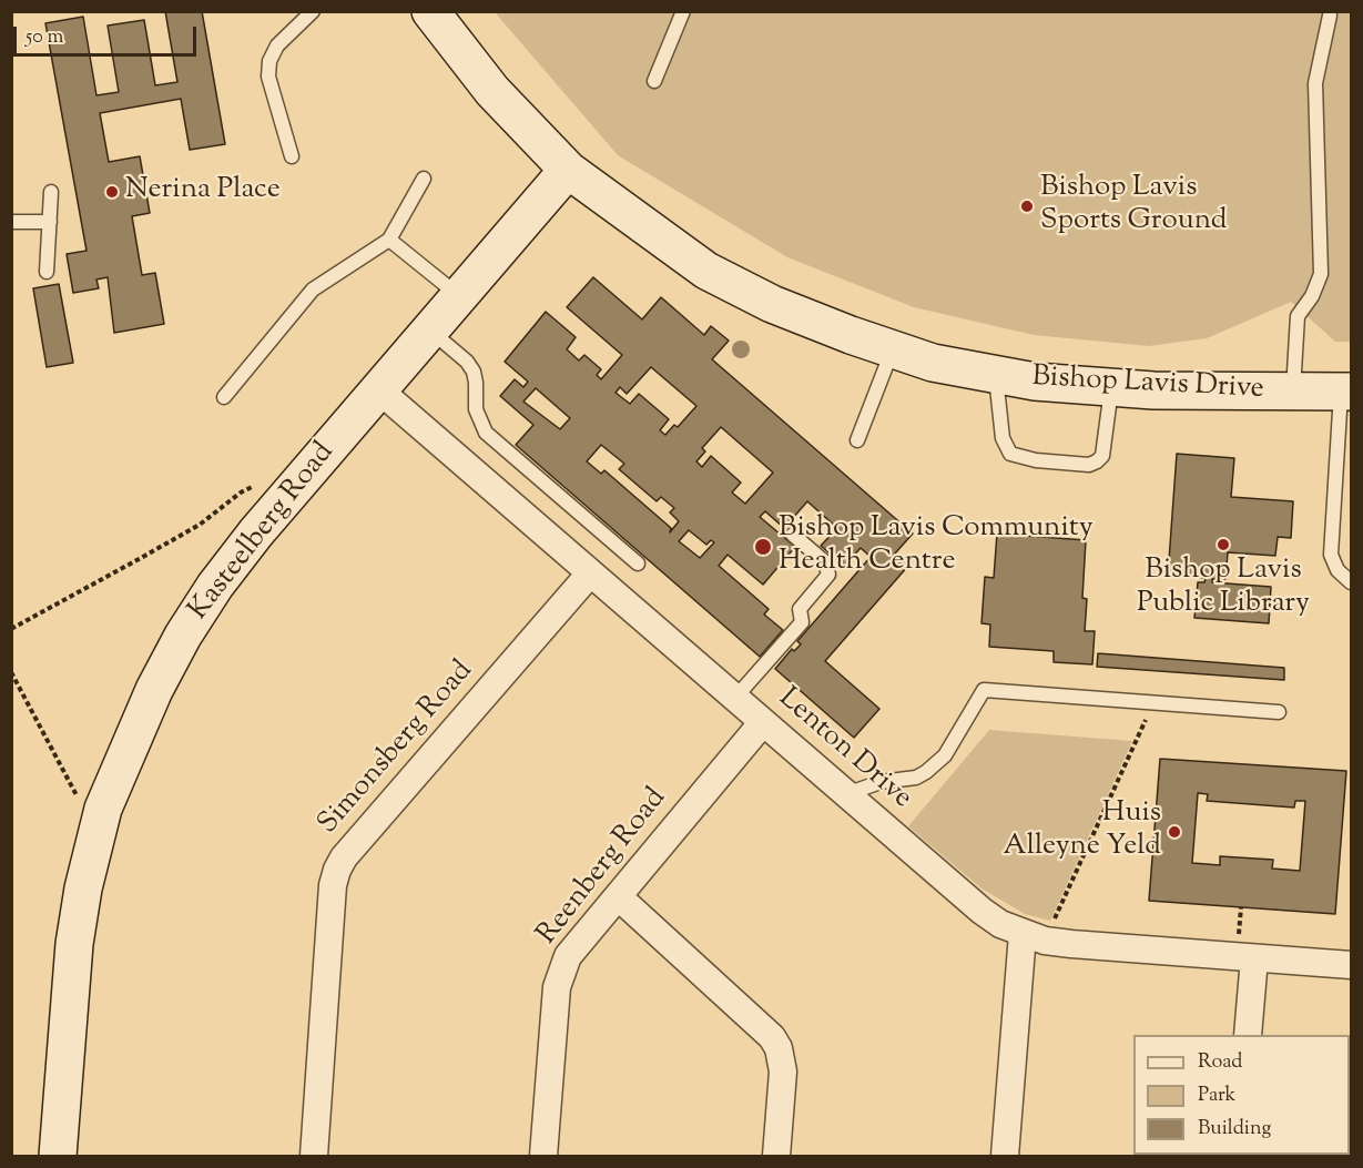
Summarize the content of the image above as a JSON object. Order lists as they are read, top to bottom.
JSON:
{
  "streets": {
    "street": [
      "Bishop Lavis Drive",
      "Kasteelberg Road",
      "Simonsberg Road",
      "Lenton Drive",
      "Reenberg Road"
    ]
  },
  "crossings": [
    ["Bishop Lavis Drive", "Kasteelberg Road"],
    ["Kasteelberg Road", "Lenton Drive"],
    ["Simonsberg Road", "Lenton Drive"],
    ["Lenton Drive", "Reenberg Road"]
  ],
  "places": [
    "Nerina Place",
    "Bishop Lavis Sports Ground",
    "Bishop Lavis Public Library",
    "Bishop Lavis Community Health Centre",
    "Huis Alleyne Yeld"
  ],
  "legend": ["Road", "Park", "Building"],
  "scale_bar": "50 m"
}
